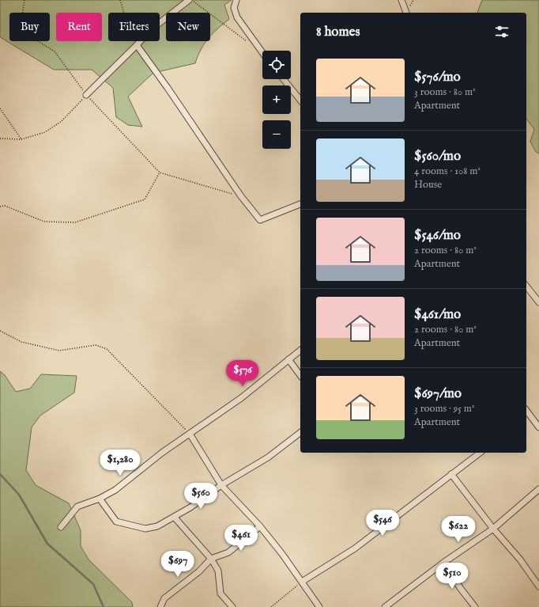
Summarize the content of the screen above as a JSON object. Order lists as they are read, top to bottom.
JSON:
{
  "page": {
    "chip": [
      "Buy",
      "Rent",
      "Filters",
      "New"
    ],
    "heading": "8 homes",
    "map_buttons": ["+", "−"],
    "list": [
      {
        "name": "$576/mo",
        "note": "3 rooms · 80 m² · Apartment"
      },
      {
        "name": "$560/mo",
        "note": "4 rooms · 108 m² · House"
      },
      {
        "name": "$546/mo",
        "note": "2 rooms · 80 m² · Apartment"
      },
      {
        "name": "$461/mo",
        "note": "2 rooms · 80 m² · Apartment"
      },
      {
        "name": "$697/mo",
        "note": "3 rooms · 95 m² · Apartment"
      }
    ],
    "price": [
      "$576",
      "$1,280",
      "$560",
      "$546",
      "$622",
      "$461",
      "$697",
      "$510"
    ]
  }
}
